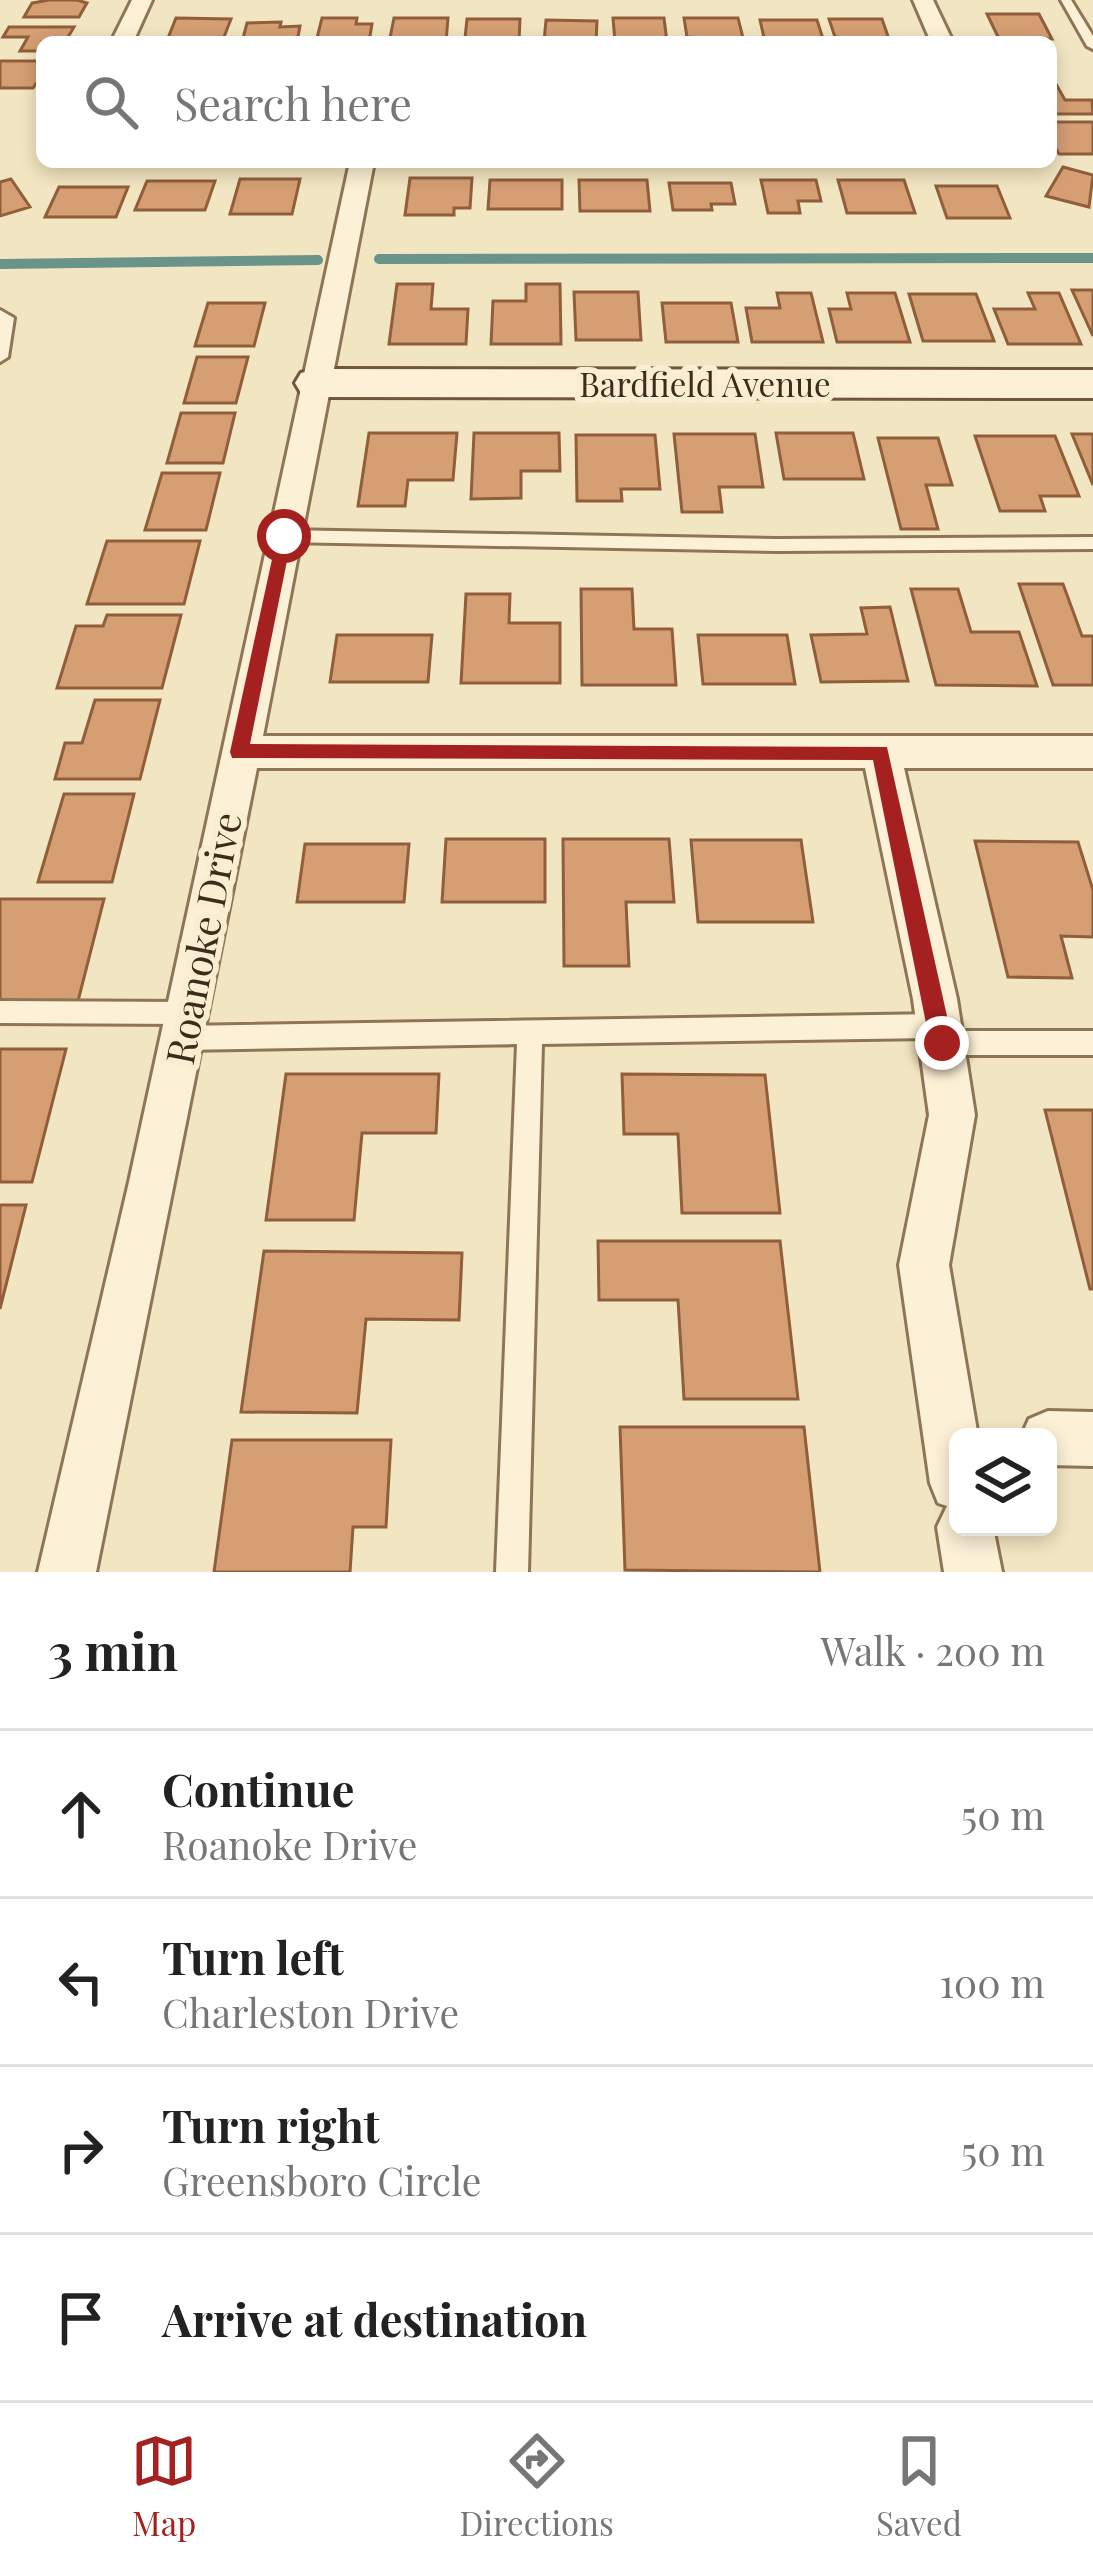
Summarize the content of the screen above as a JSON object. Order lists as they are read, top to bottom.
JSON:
{
  "streets": {
    "street": ["Bardfield Avenue", "Roanoke Drive"]
  },
  "crossings": [
    ["Bardfield Avenue", "Roanoke Drive"]
  ],
  "page": {
    "search": "Search here",
    "heading": ["3 min", "Walk · 200 m"],
    "list": [
      ["Continue", "Roanoke Drive", "50 m"],
      ["Turn left", "Charleston Drive", "100 m"],
      ["Turn right", "Greensboro Circle", "50 m"],
      "Arrive at destination"
    ],
    "nav": ["Map", "Directions", "Saved"]
  }
}
